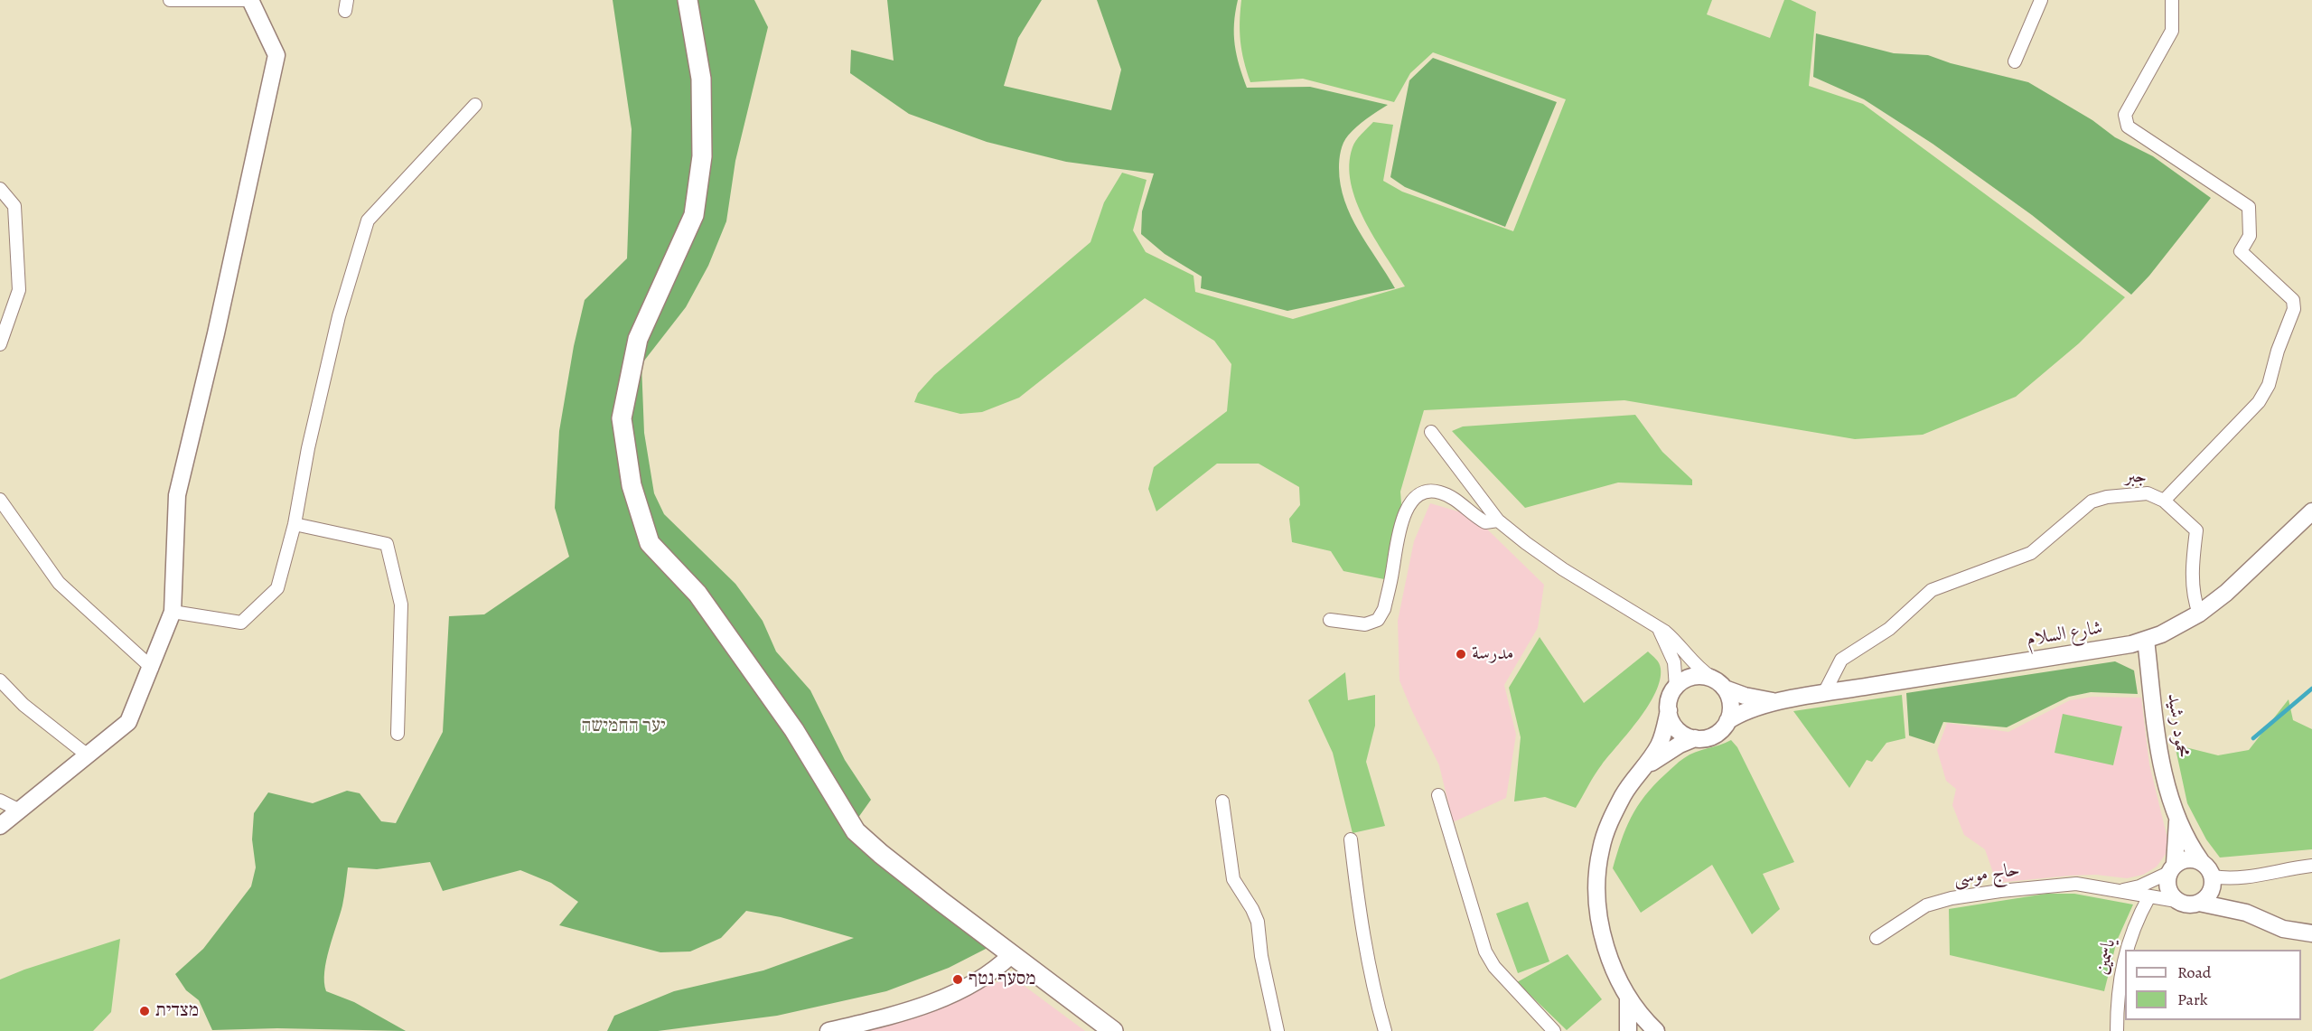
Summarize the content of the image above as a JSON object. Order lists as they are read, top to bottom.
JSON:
{
  "streets": {
    "main road": ["شارع السلام", "محمود رشيد"],
    "street": ["جبر", "حاج موسى", "ياسمين"]
  },
  "crossings": [
    ["جبر", "شارع السلام"],
    ["شارع السلام", "محمود رشيد"],
    ["محمود رشيد", "حاج موسى"],
    ["حاج موسى", "ياسمين"]
  ],
  "parks": ["יער החמישה"],
  "places": ["مدرسة", "מסעף נטף", "מצדית"],
  "legend": ["Road", "Park"]
}
